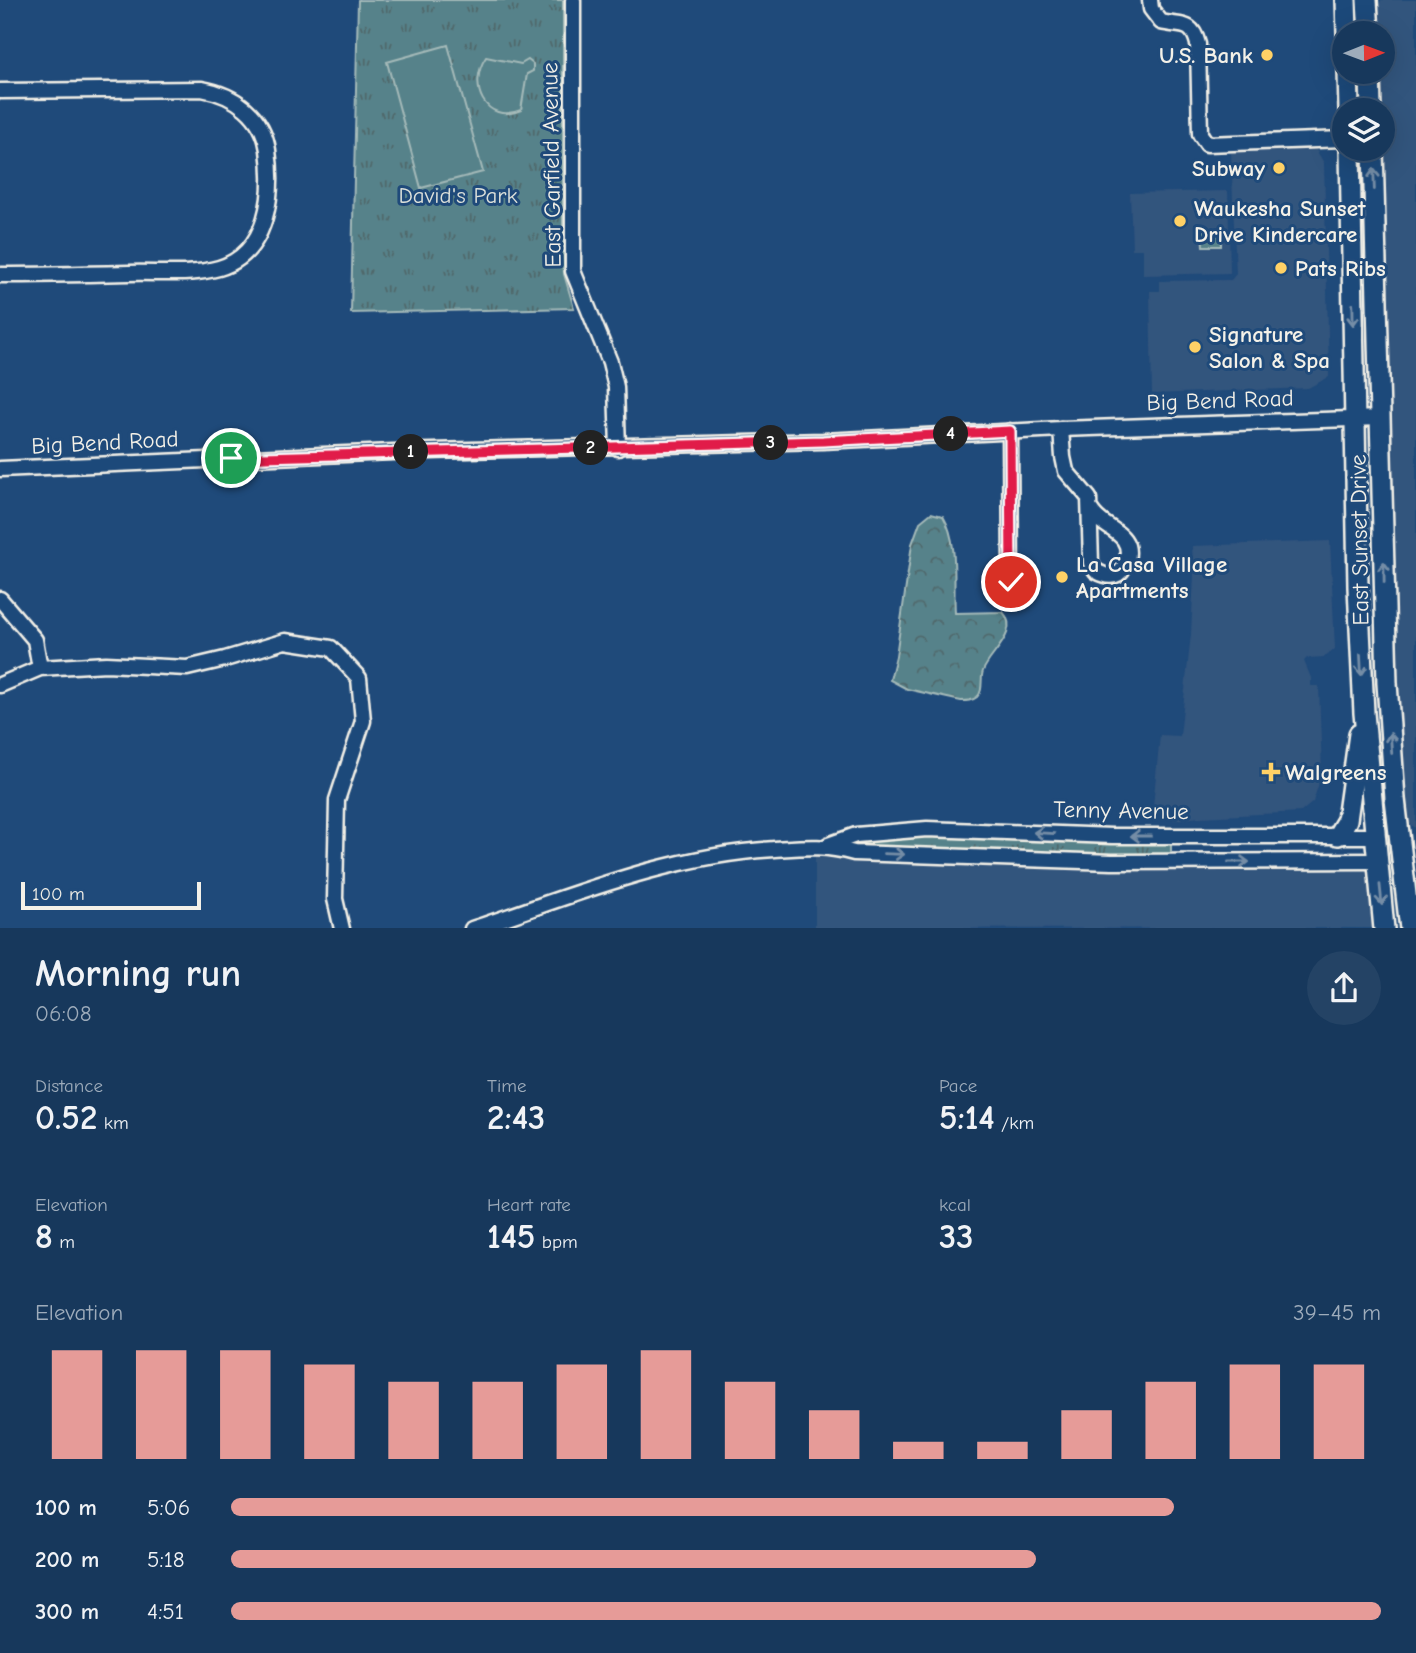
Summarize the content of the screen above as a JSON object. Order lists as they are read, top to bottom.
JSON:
{
  "streets": {
    "main road": ["East Sunset Drive", "Tenny Avenue"],
    "street": ["East Garfield Avenue", "Big Bend Road"]
  },
  "crossings": [
    ["East Garfield Avenue", "Big Bend Road"],
    ["Big Bend Road", "East Sunset Drive"],
    ["East Sunset Drive", "Tenny Avenue"]
  ],
  "parks": ["David's Park"],
  "places": {
    "other": [
      "U.S. Bank",
      "Subway",
      "Waukesha Sunset Drive Kindercare",
      "Pats Ribs",
      "Signature Salon & Spa",
      "La Casa Village Apartments"
    ],
    "health": ["Walgreens"]
  },
  "scale_bar": "100 m",
  "north": "right",
  "page": {
    "pins": [
      "4",
      "3",
      "2",
      "1"
    ],
    "scale": "100 m",
    "heading": ["Morning run", "06:08"],
    "stats": [
      ["Distance", "0.52 km"],
      ["Time", "2:43"],
      ["Pace", "5:14 /km"],
      ["Elevation", "8 m"],
      ["Heart rate", "145 bpm"],
      ["kcal", "33"]
    ],
    "chart": ["Elevation", "39–45 m"],
    "list": [
      {
        "name": "100 m",
        "note": "5:06"
      },
      {
        "name": "200 m",
        "note": "5:18"
      },
      {
        "name": "300 m",
        "note": "4:51"
      }
    ]
  }
}
